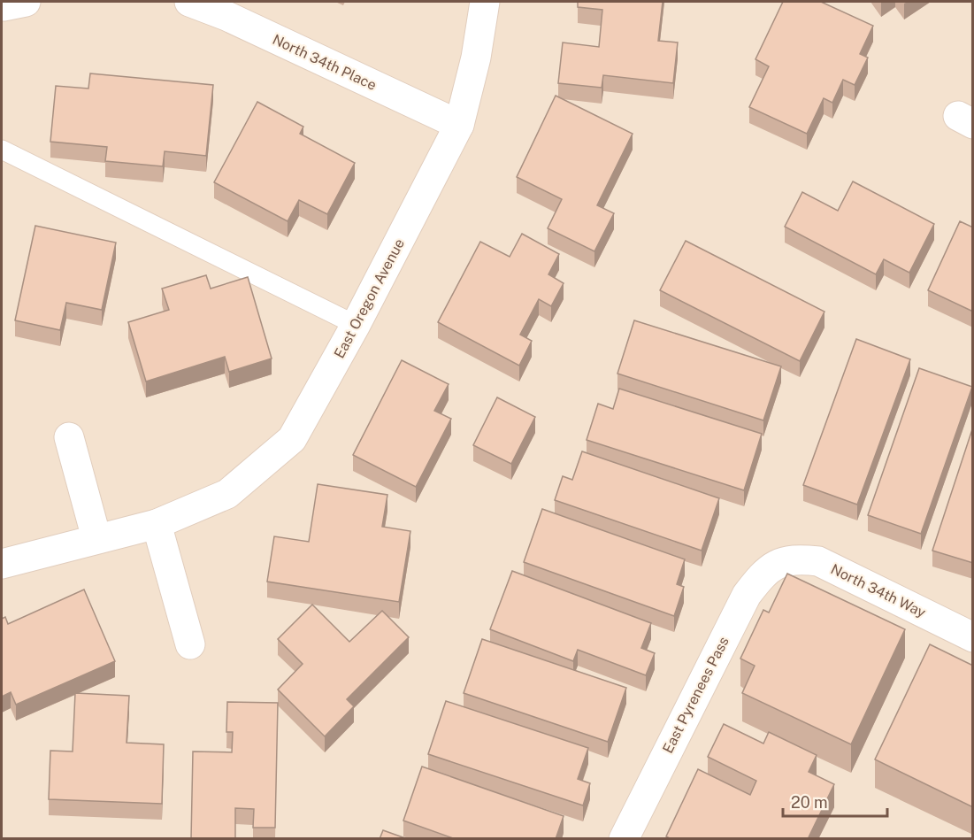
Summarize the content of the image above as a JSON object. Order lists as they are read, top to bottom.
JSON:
{
  "streets": {
    "street": [
      "North 34th Place",
      "East Oregon Avenue",
      "North 34th Way",
      "East Pyrenees Pass"
    ]
  },
  "crossings": [
    ["North 34th Place", "East Oregon Avenue"],
    ["North 34th Way", "East Pyrenees Pass"]
  ],
  "scale_bar": "20 m"
}
